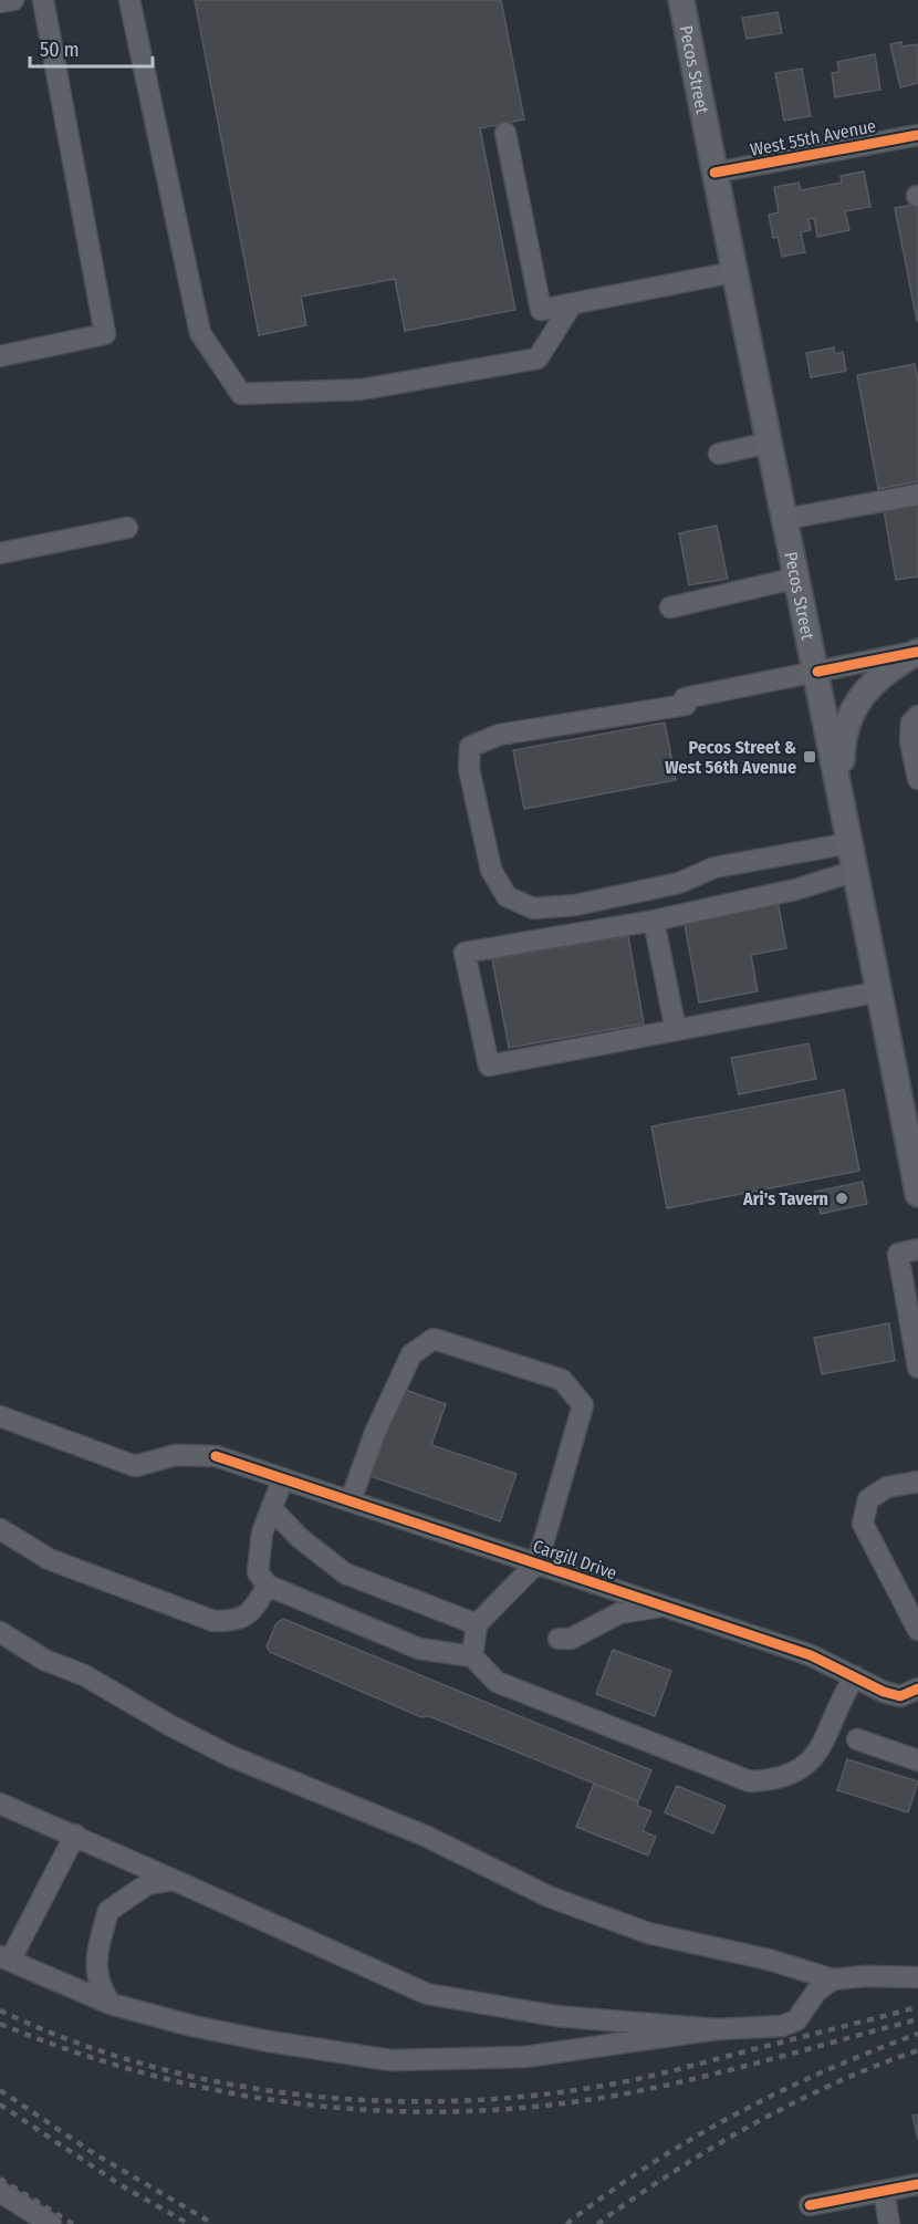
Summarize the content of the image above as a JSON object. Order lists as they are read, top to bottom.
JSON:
{
  "streets": {
    "main road": ["Pecos Street"],
    "street": ["West 55th Avenue", "Cargill Drive"]
  },
  "crossings": [
    ["Pecos Street", "West 55th Avenue"]
  ],
  "places": {
    "transit": ["Pecos Street & West 56th Avenue"],
    "other": ["Ari's Tavern"]
  },
  "scale_bar": "50 m"
}
